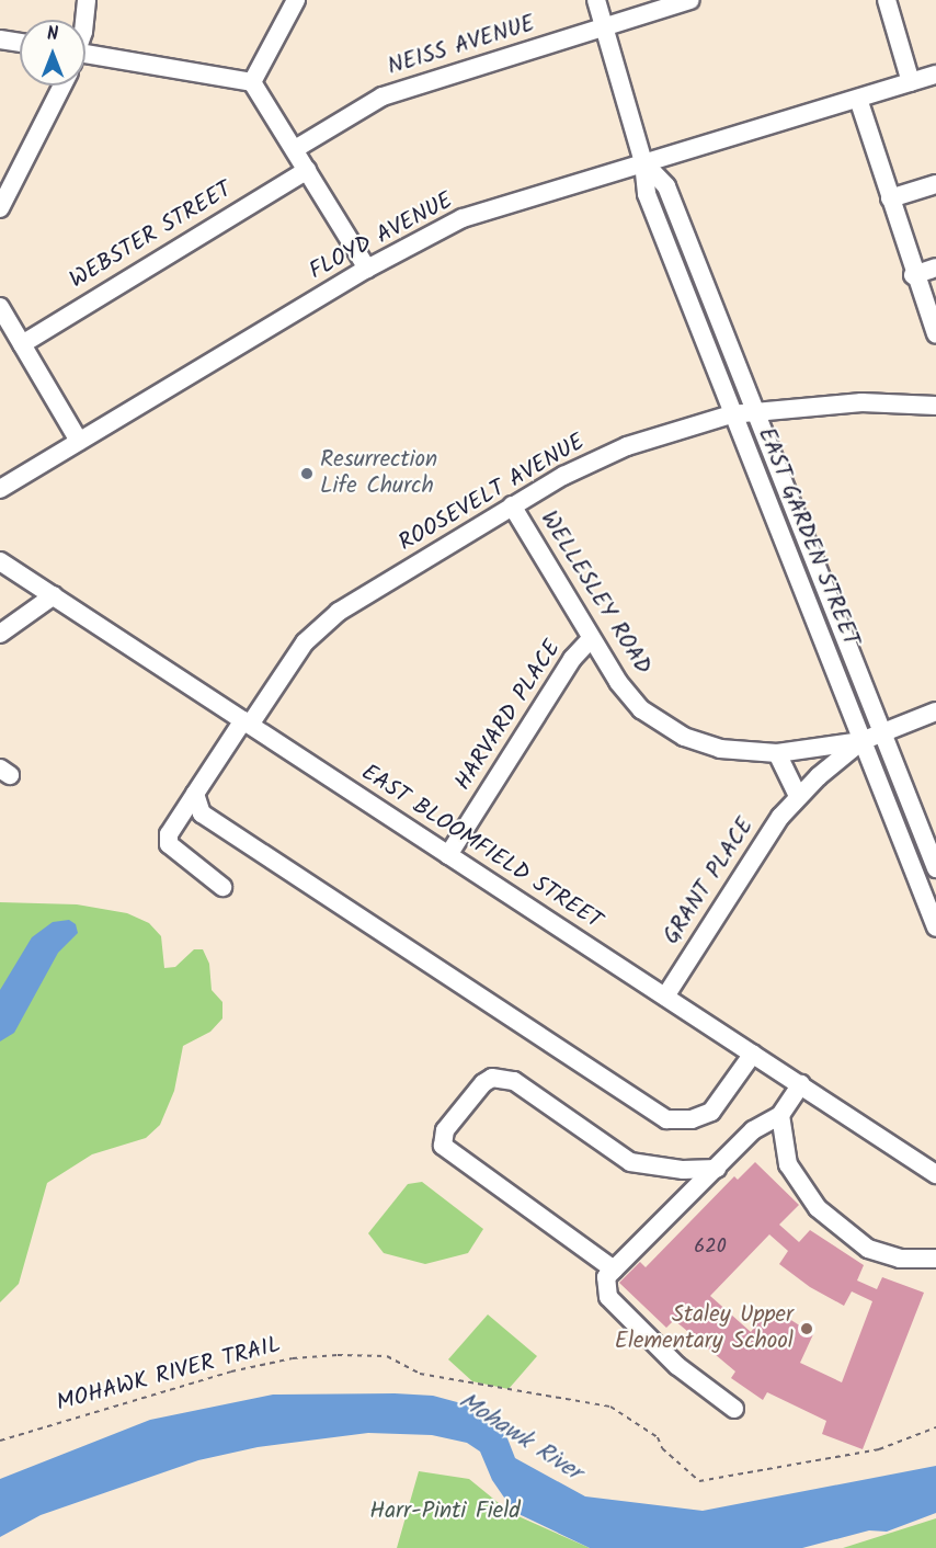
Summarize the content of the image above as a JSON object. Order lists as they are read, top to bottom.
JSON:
{
  "streets": {
    "street": [
      "NEISS AVENUE",
      "WEBSTER STREET",
      "FLOYD AVENUE",
      "ROOSEVELT AVENUE",
      "EAST GARDEN STREET",
      "WELLESLEY ROAD",
      "HARVARD PLACE",
      "EAST BLOOMFIELD STREET",
      "GRANT PLACE"
    ],
    "path": ["MOHAWK RIVER TRAIL"]
  },
  "crossings": [
    ["NEISS AVENUE", "EAST GARDEN STREET"],
    ["FLOYD AVENUE", "EAST GARDEN STREET"],
    ["ROOSEVELT AVENUE", "EAST GARDEN STREET"],
    ["ROOSEVELT AVENUE", "WELLESLEY ROAD"],
    ["ROOSEVELT AVENUE", "EAST BLOOMFIELD STREET"],
    ["EAST GARDEN STREET", "WELLESLEY ROAD"],
    ["EAST GARDEN STREET", "GRANT PLACE"],
    ["WELLESLEY ROAD", "HARVARD PLACE"],
    ["WELLESLEY ROAD", "GRANT PLACE"],
    ["HARVARD PLACE", "EAST BLOOMFIELD STREET"],
    ["EAST BLOOMFIELD STREET", "GRANT PLACE"]
  ],
  "water": ["Mohawk River"],
  "parks": ["Harr-Pinti Field"],
  "places": ["Resurrection Life Church", "Staley Upper Elementary School"],
  "house_numbers": ["620"],
  "north": "top"
}
